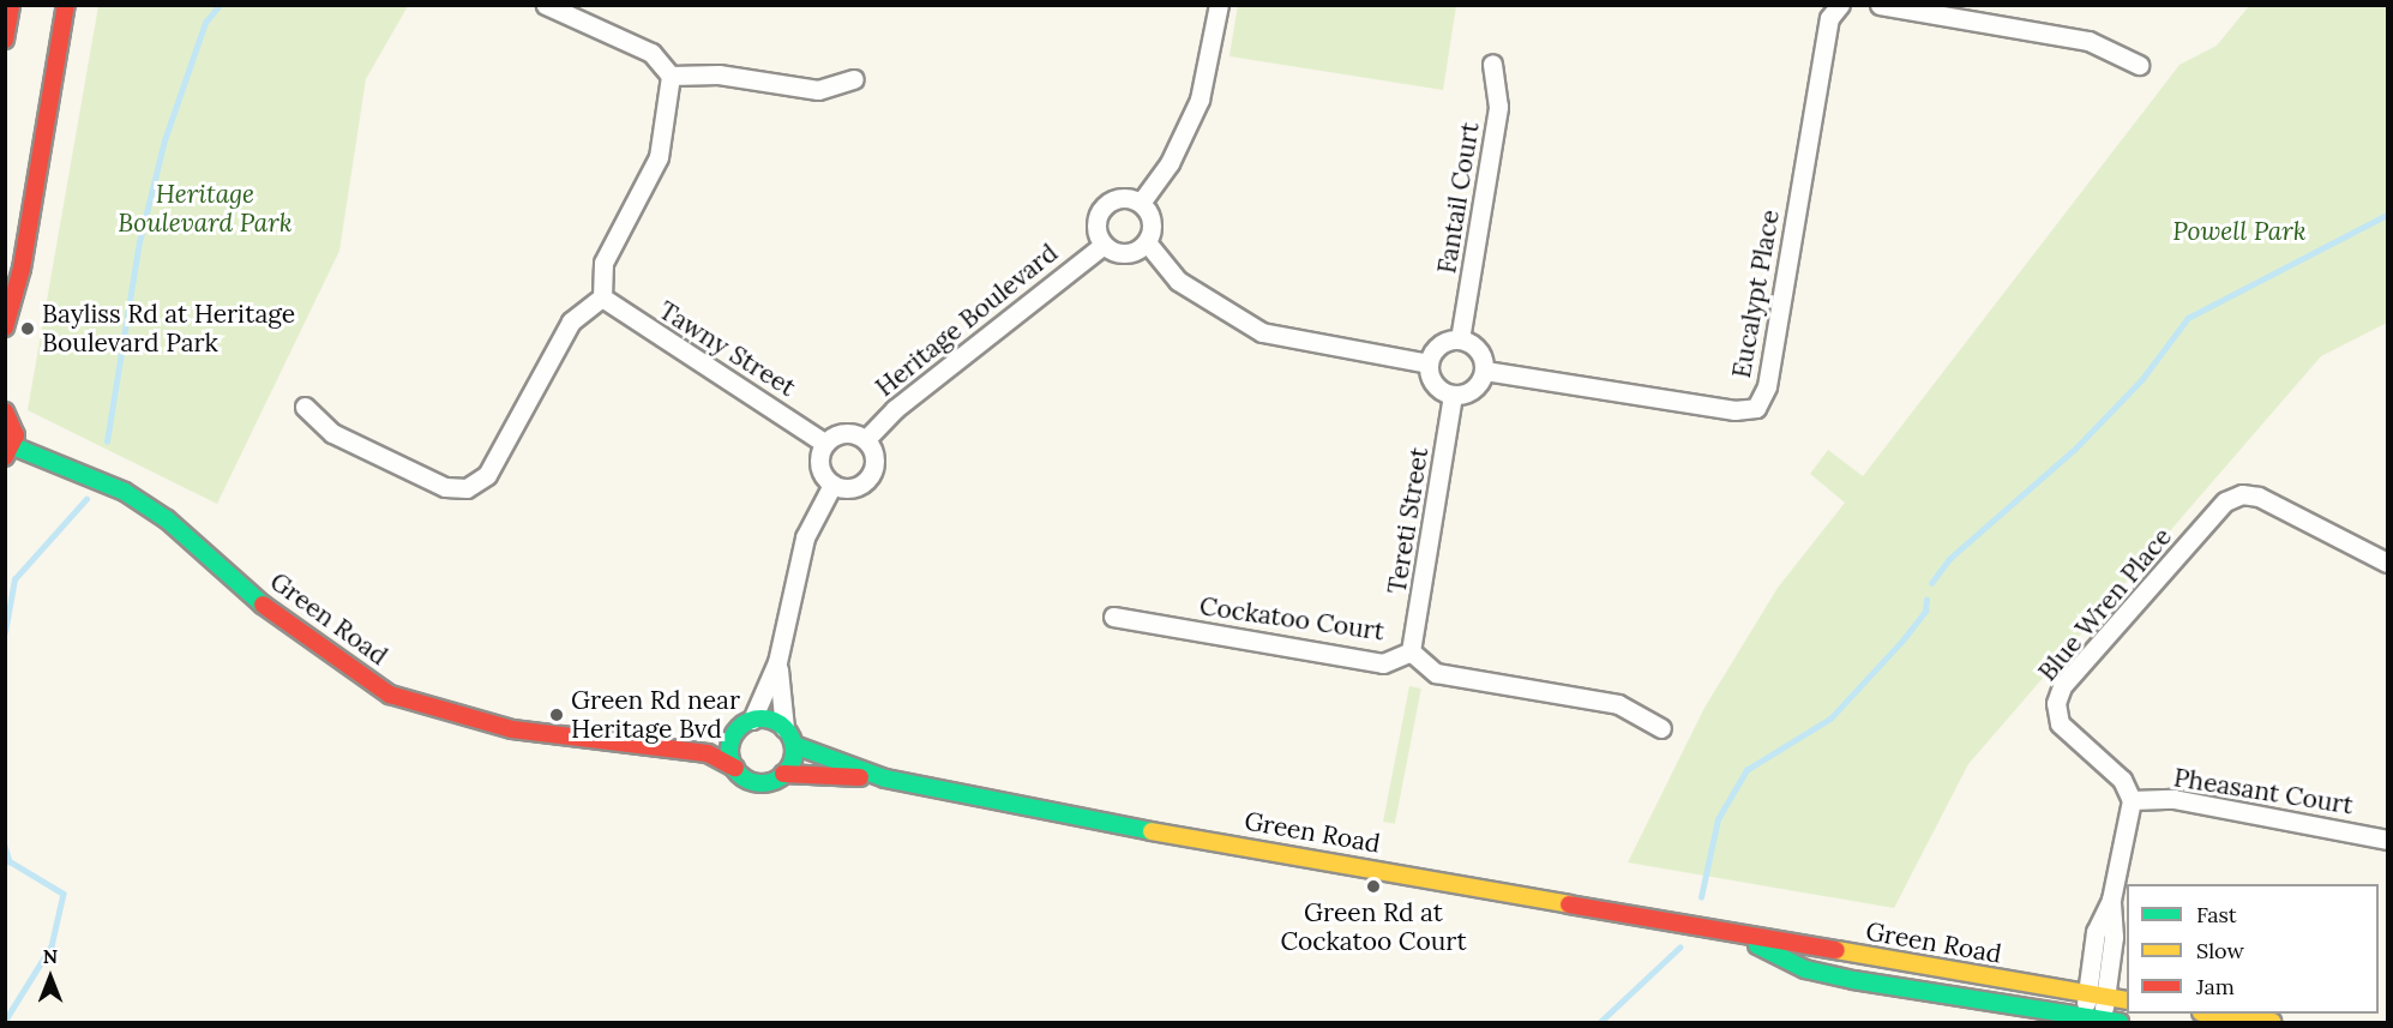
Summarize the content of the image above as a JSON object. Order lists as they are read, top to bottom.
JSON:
{
  "streets": {
    "street": [
      "Fantail Court",
      "Eucalypt Place",
      "Heritage Boulevard",
      "Tawny Street",
      "Tereti Street",
      "Blue Wren Place",
      "Green Road",
      "Cockatoo Court",
      "Pheasant Court"
    ]
  },
  "crossings": [
    ["Fantail Court", "Eucalypt Place"],
    ["Fantail Court", "Tereti Street"],
    ["Eucalypt Place", "Tereti Street"],
    ["Heritage Boulevard", "Tawny Street"],
    ["Tereti Street", "Cockatoo Court"],
    ["Blue Wren Place", "Pheasant Court"]
  ],
  "parks": ["Heritage Boulevard Park", "Powell Park"],
  "places": ["Bayliss Rd at Heritage Boulevard Park", "Green Rd near Heritage Bvd", "Green Rd at Cockatoo Court"],
  "legend": ["Fast", "Slow", "Jam"],
  "north": "top"
}
